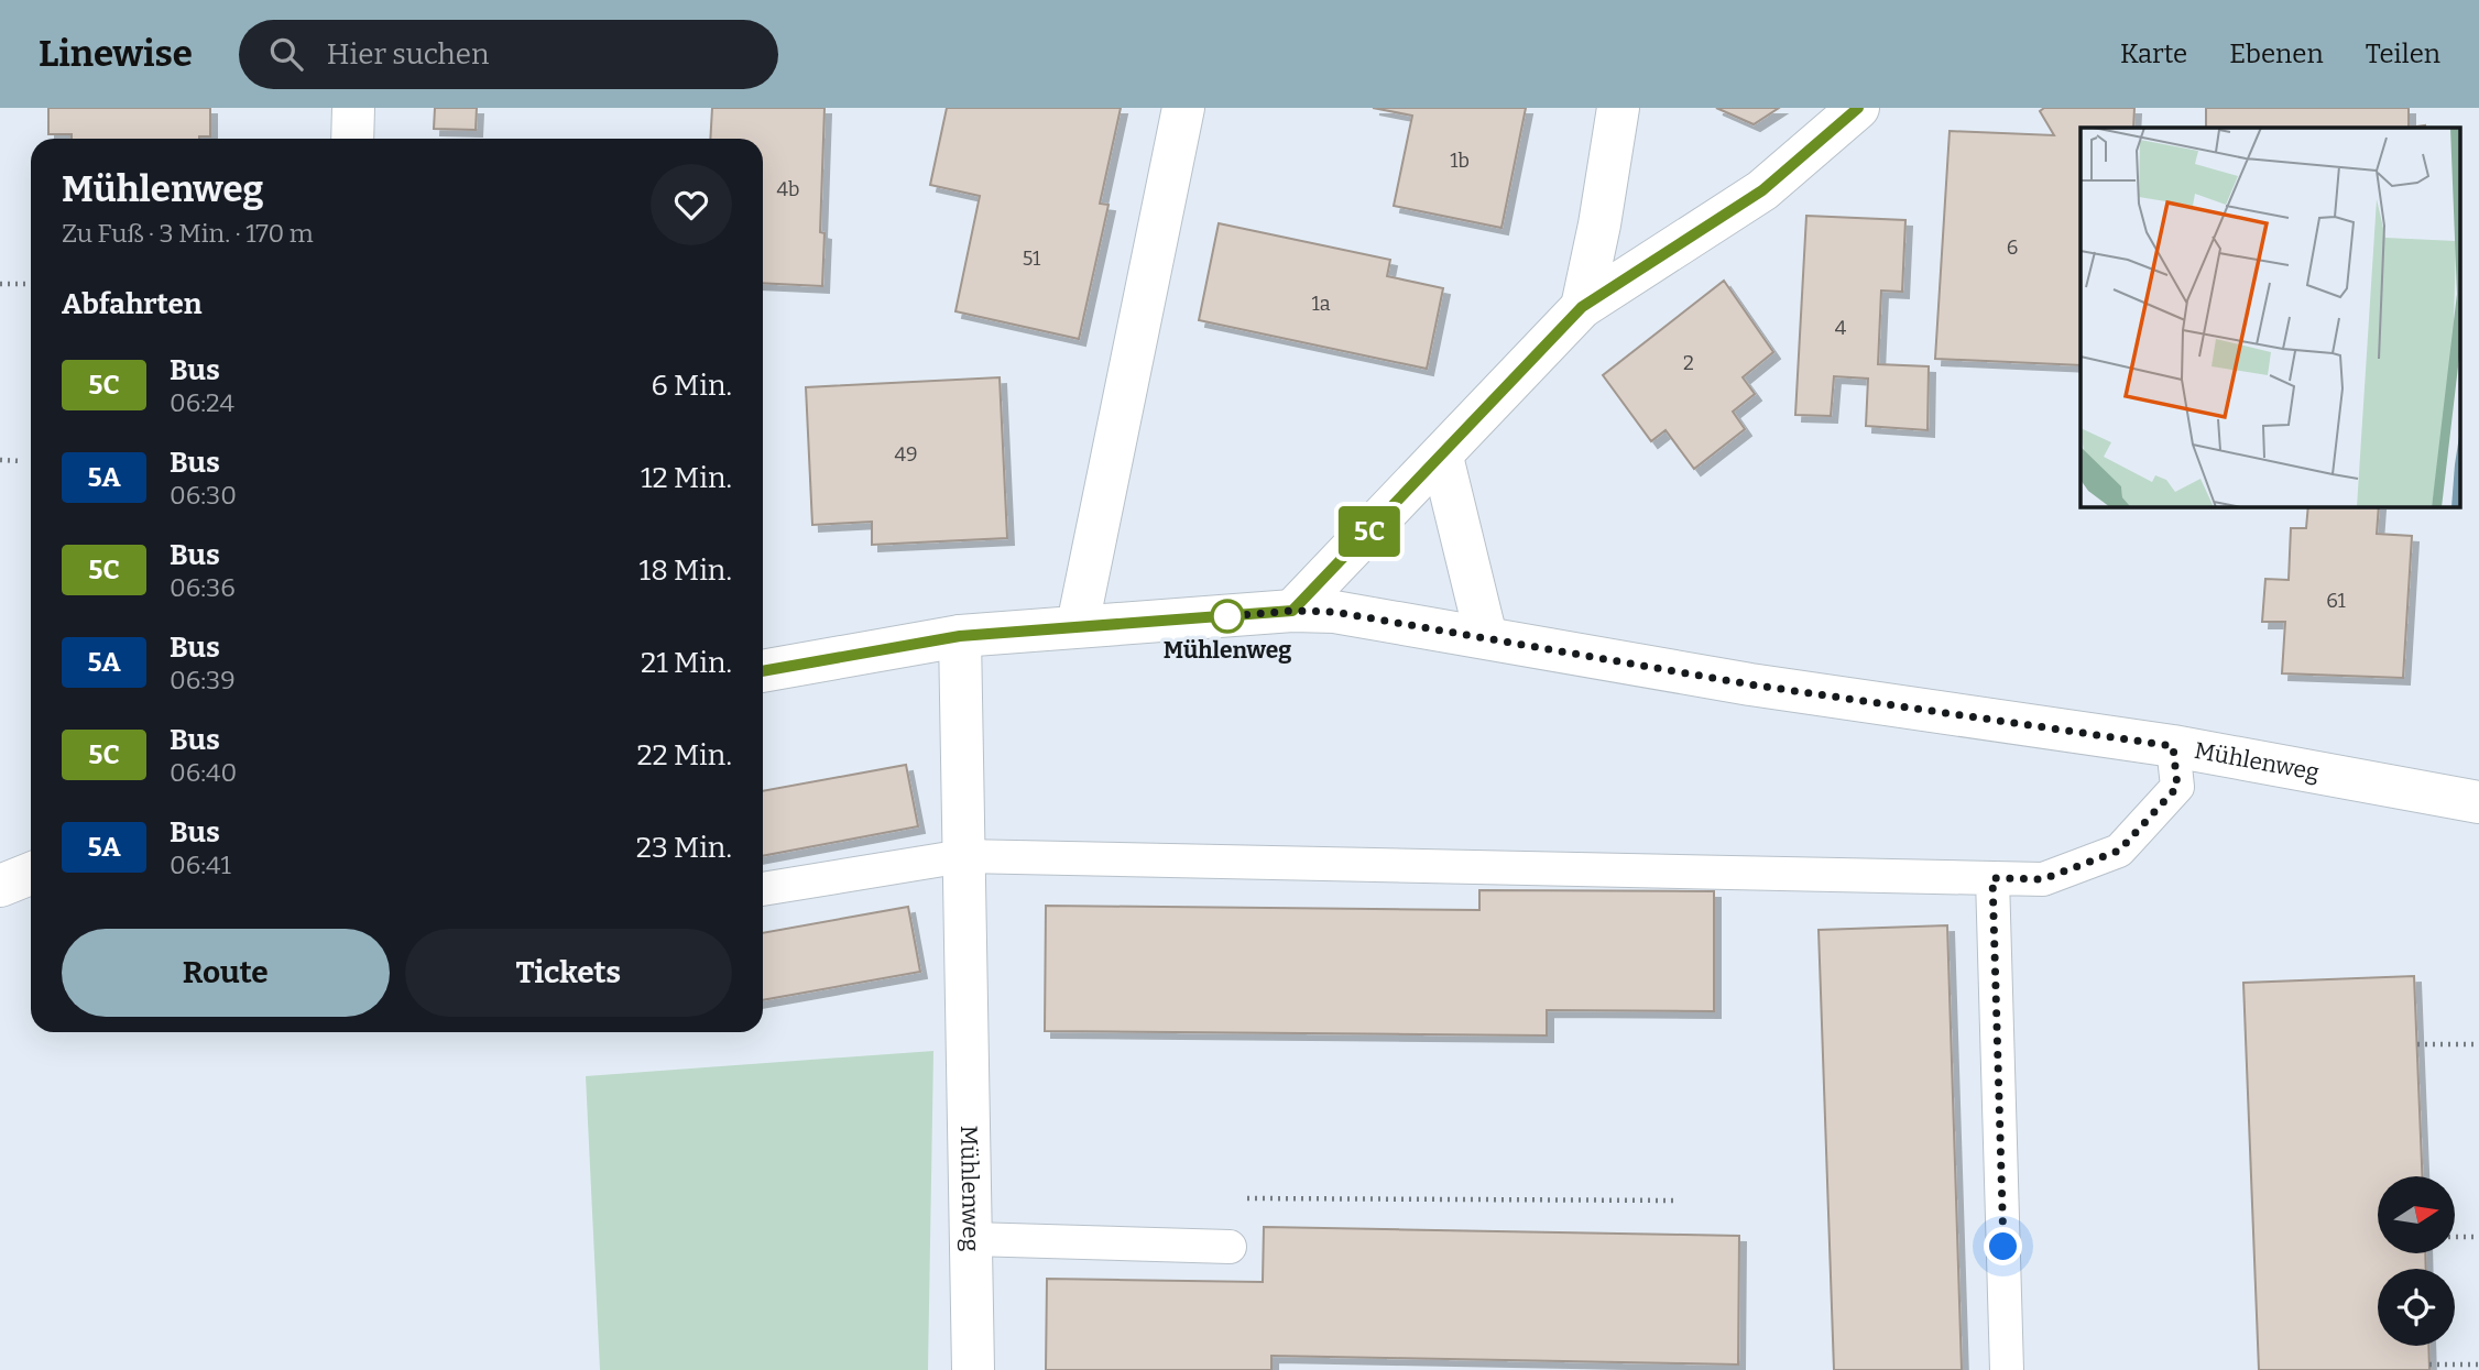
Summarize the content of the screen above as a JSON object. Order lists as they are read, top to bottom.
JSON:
{
  "streets": {
    "street": ["Mühlenweg"]
  },
  "places": ["Mühlenweg"],
  "lines": ["bus line 5C"],
  "house_numbers": [
    "1b",
    "4b",
    "6",
    "51",
    "1a",
    "4",
    "2",
    "49",
    "61"
  ],
  "north": "right",
  "page": {
    "header": "Linewise",
    "search": "Hier suchen",
    "nav": ["Karte", "Ebenen", "Teilen"],
    "on_map": "5C",
    "heading": [
      ["Mühlenweg", "Zu Fuß · 3 Min. · 170 m"],
      "Abfahrten"
    ],
    "list": [
      {
        "mark": "5C",
        "name": "Bus",
        "note": "06:24",
        "value": "6 Min."
      },
      {
        "mark": "5A",
        "name": "Bus",
        "note": "06:30",
        "value": "12 Min."
      },
      {
        "mark": "5C",
        "name": "Bus",
        "note": "06:36",
        "value": "18 Min."
      },
      {
        "mark": "5A",
        "name": "Bus",
        "note": "06:39",
        "value": "21 Min."
      },
      {
        "mark": "5C",
        "name": "Bus",
        "note": "06:40",
        "value": "22 Min."
      },
      {
        "mark": "5A",
        "name": "Bus",
        "note": "06:41",
        "value": "23 Min."
      }
    ],
    "buttons": ["Route", "Tickets"]
  }
}
